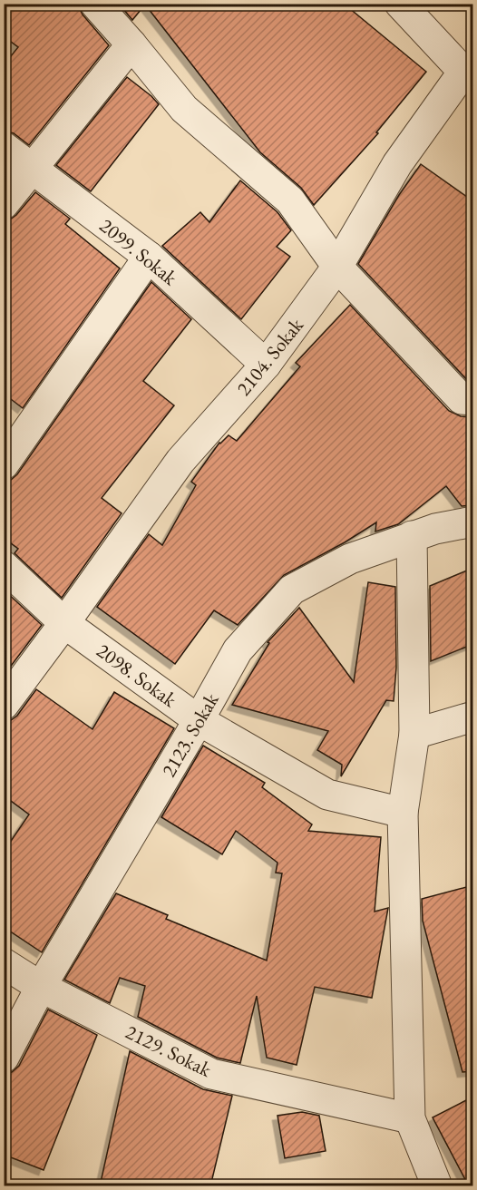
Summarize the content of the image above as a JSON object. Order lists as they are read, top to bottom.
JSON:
{
  "streets": {
    "street": [
      "2099. Sokak",
      "2104. Sokak",
      "2098. Sokak",
      "2123. Sokak",
      "2129. Sokak"
    ]
  },
  "crossings": [
    ["2099. Sokak", "2104. Sokak"],
    ["2104. Sokak", "2098. Sokak"],
    ["2098. Sokak", "2123. Sokak"],
    ["2123. Sokak", "2129. Sokak"]
  ]
}
